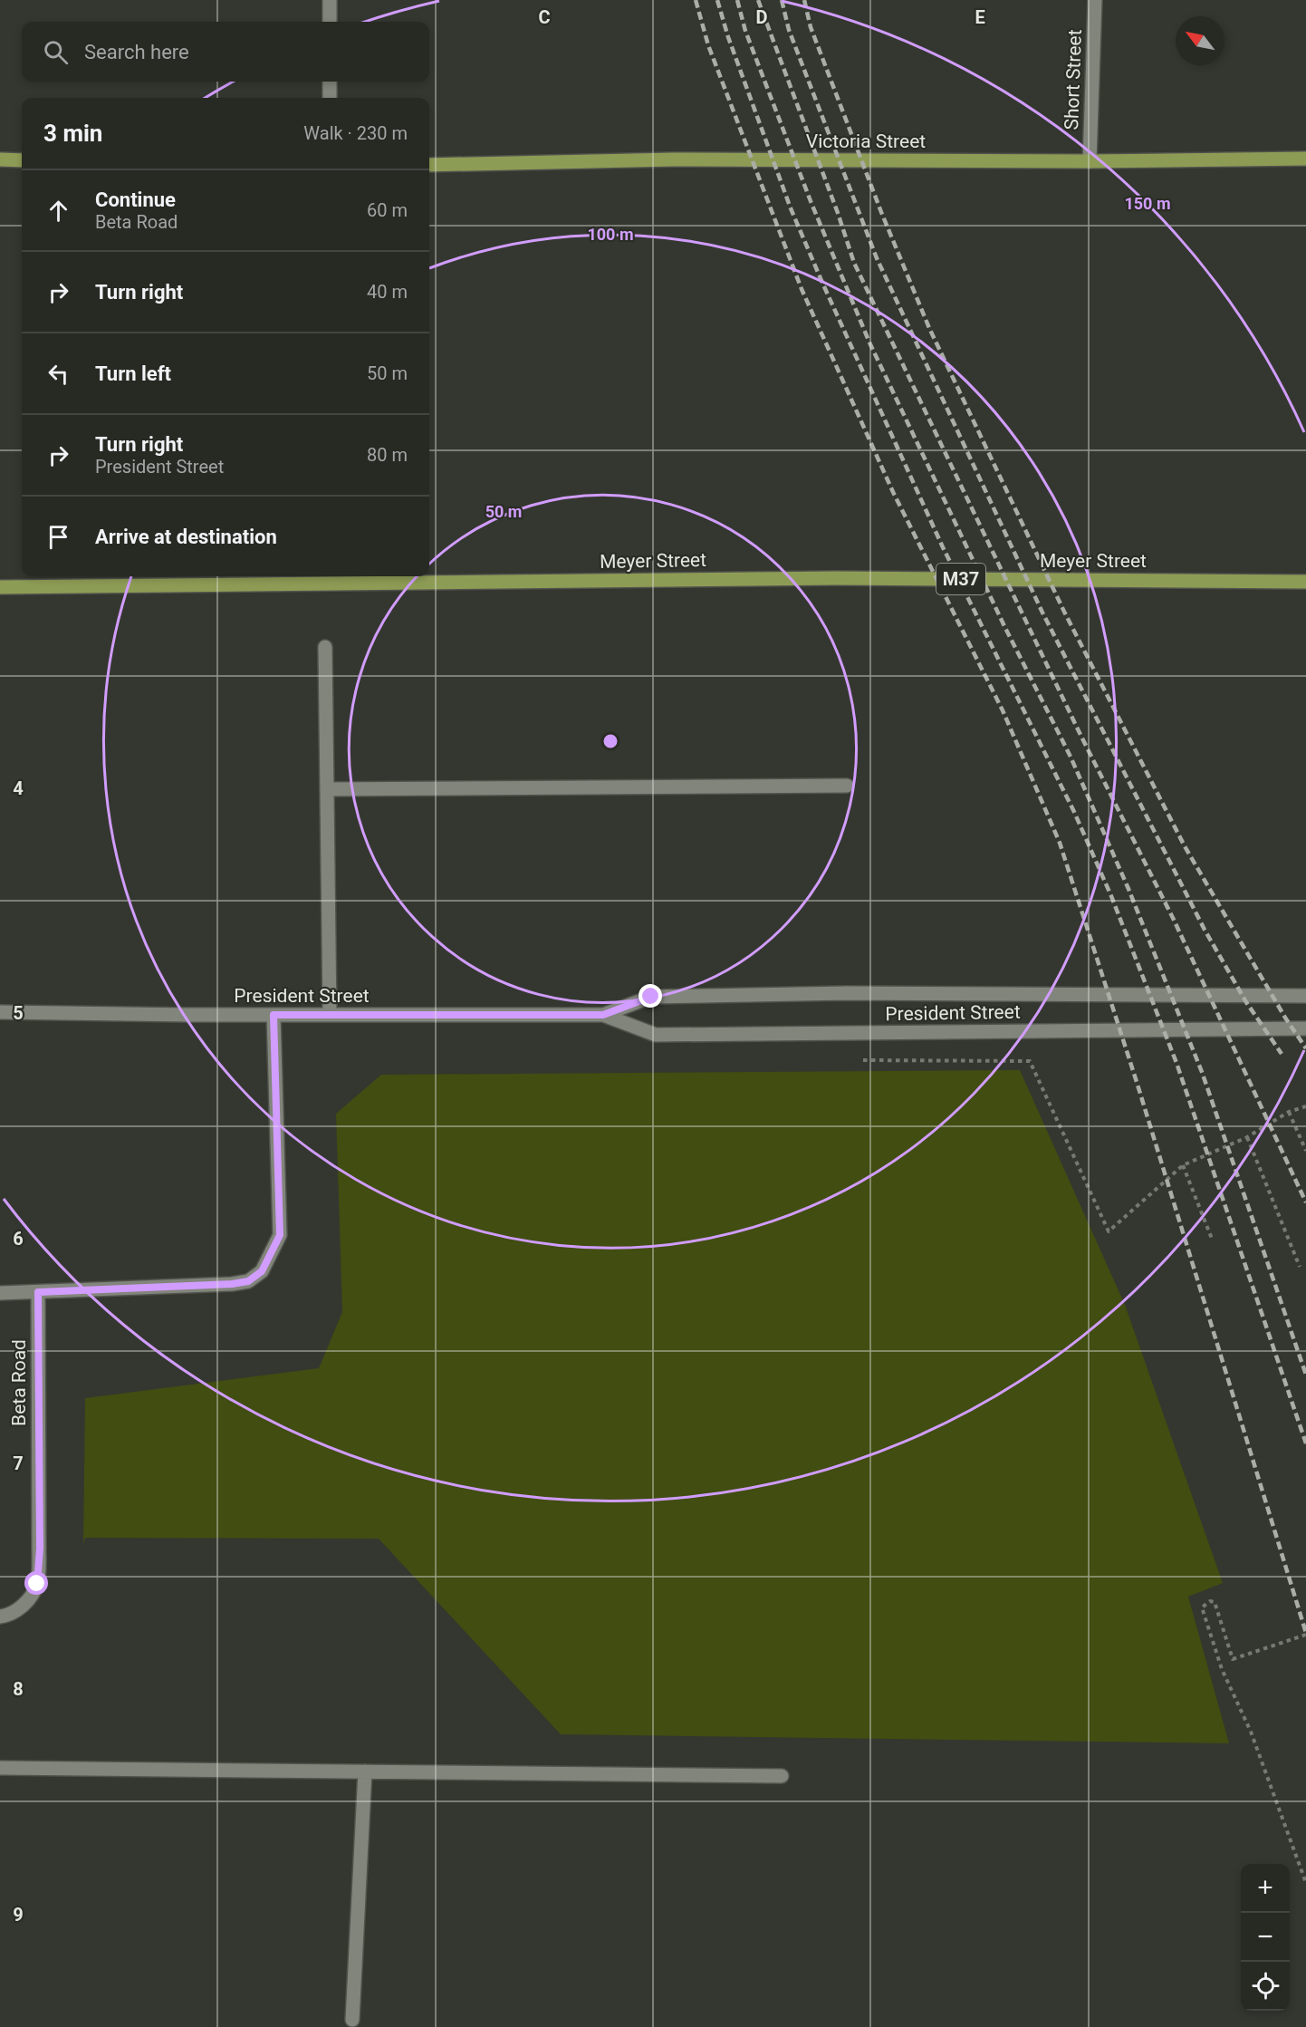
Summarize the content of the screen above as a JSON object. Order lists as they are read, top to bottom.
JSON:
{
  "streets": {
    "main road": ["Victoria Street", "Meyer Street", "M37"],
    "street": ["Short Street", "President Street", "Beta Road"]
  },
  "crossings": [
    ["Short Street", "Victoria Street"]
  ],
  "north": "top left",
  "page": {
    "search": "Search here",
    "heading": ["3 min", "Walk · 230 m"],
    "list": [
      ["Continue", "Beta Road", "60 m"],
      ["Turn right", "40 m"],
      ["Turn left", "50 m"],
      ["Turn right", "President Street", "80 m"],
      "Arrive at destination"
    ],
    "map_buttons": ["+", "−"]
  },
  "grid": {
    "columns": ["C", "D", "E"],
    "rows": [
      "4",
      "5",
      "6",
      "7",
      "8",
      "9"
    ]
  },
  "rings": ["150 m", "100 m", "50 m"]
}
